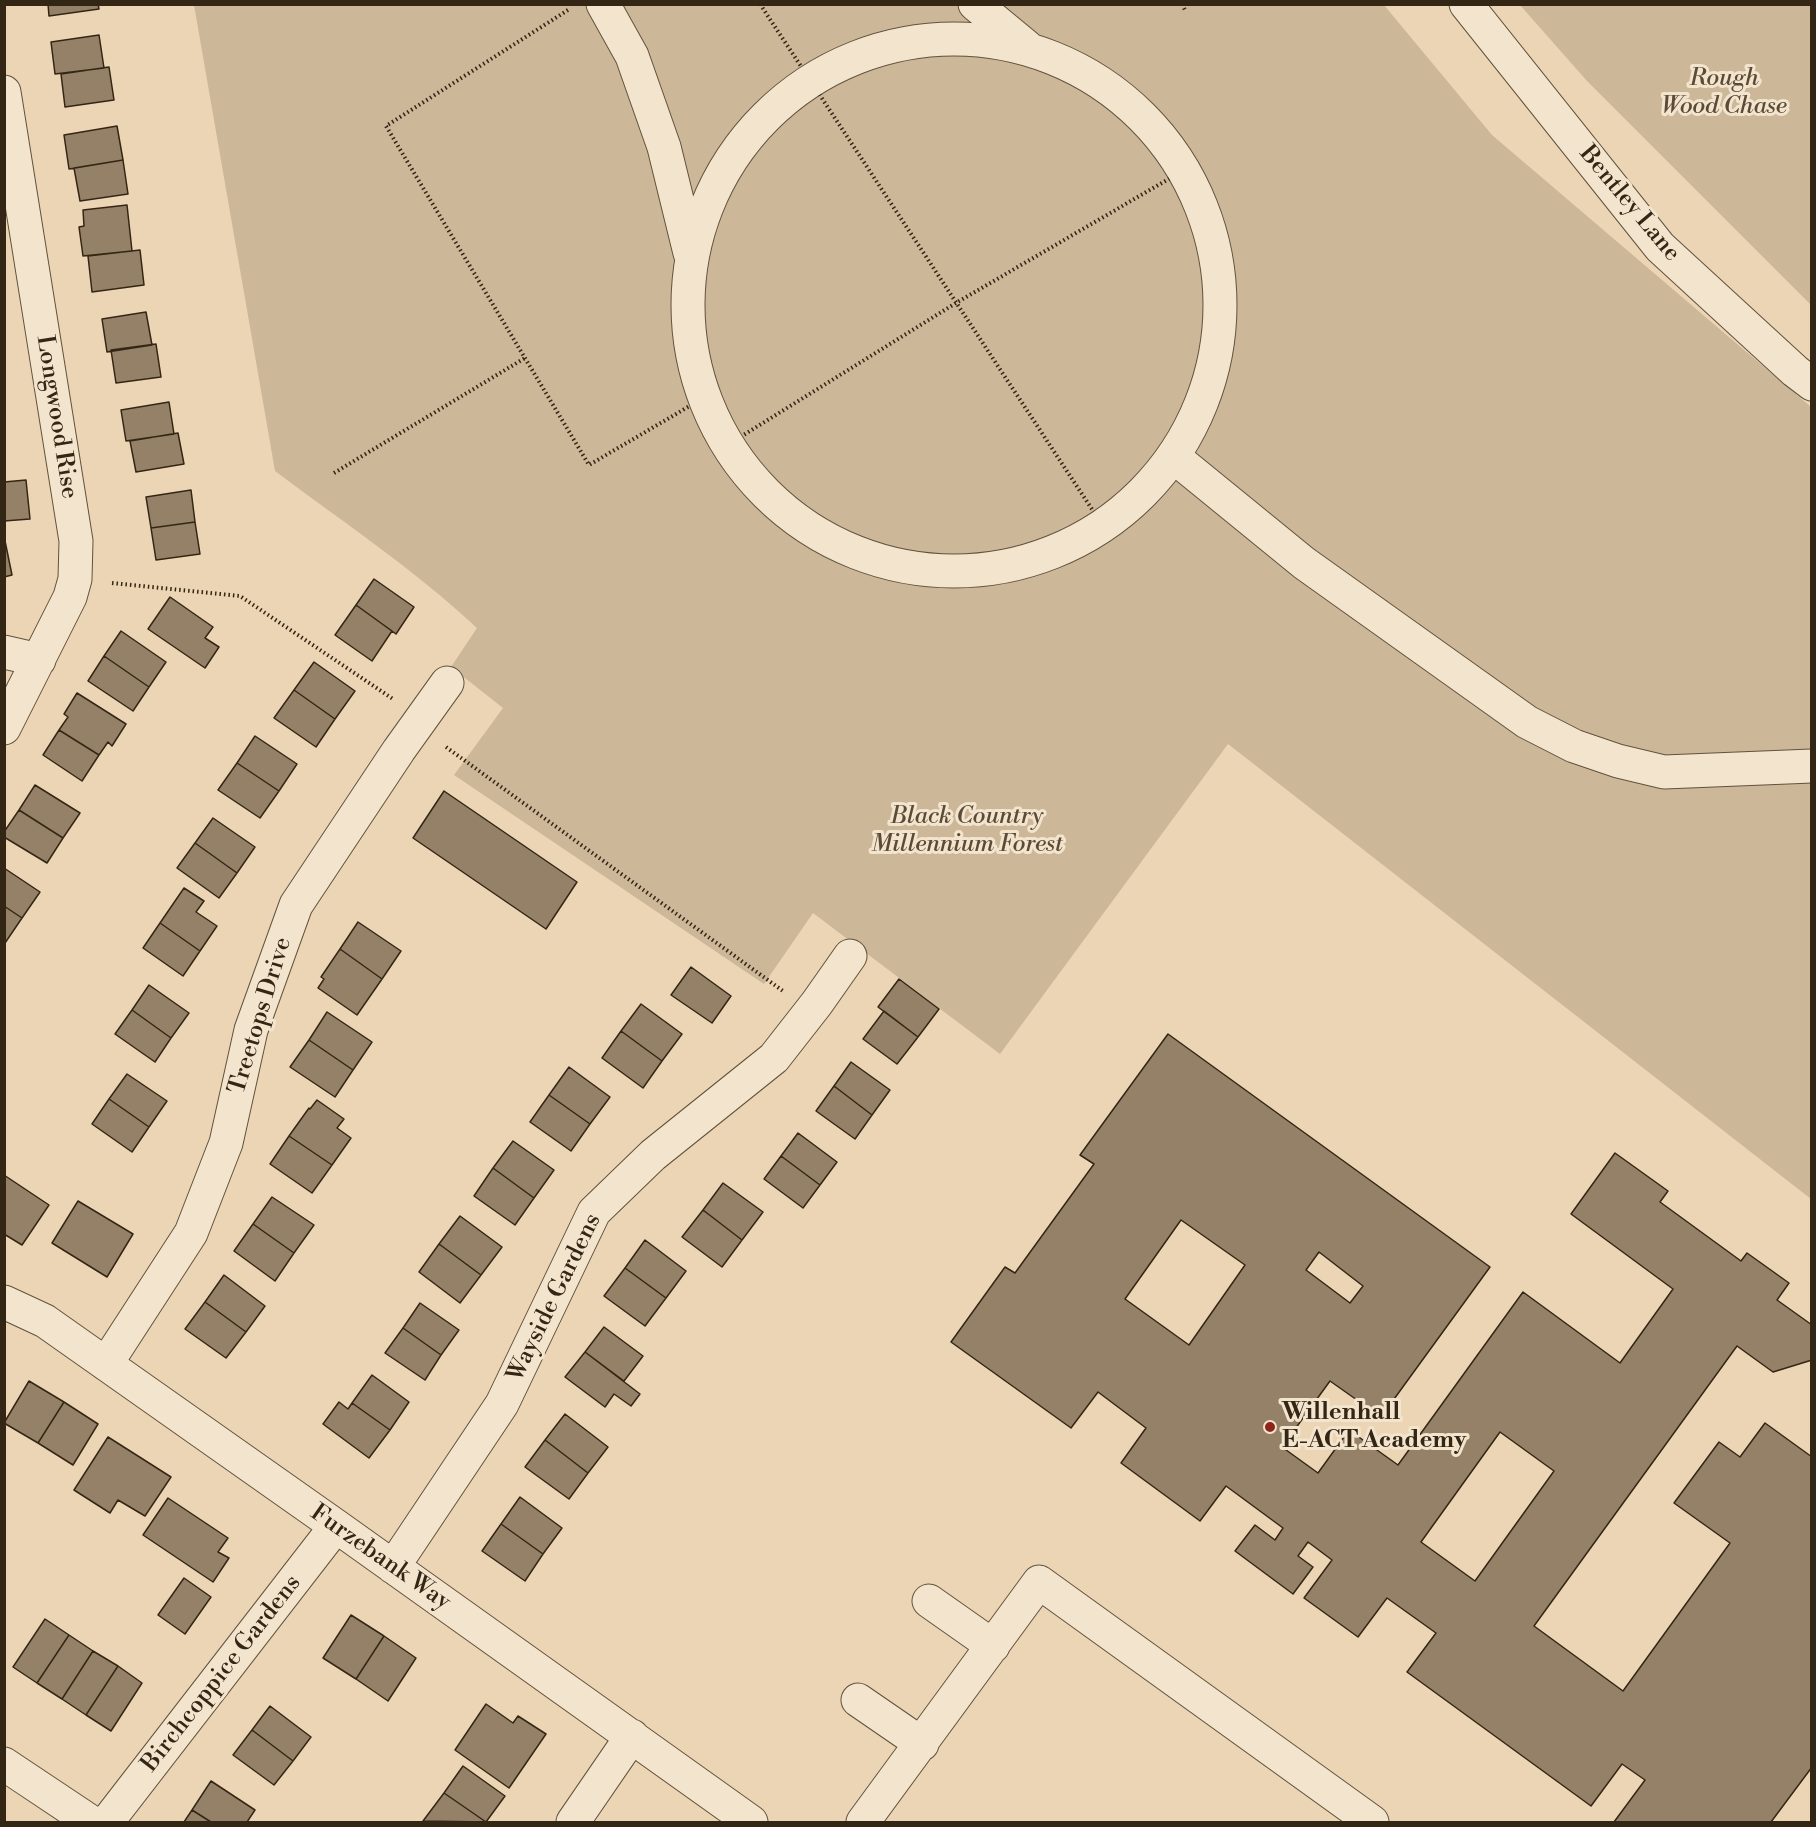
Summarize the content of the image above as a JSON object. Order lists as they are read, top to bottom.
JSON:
{
  "streets": {
    "street": [
      "Bentley Lane",
      "Longwood Rise",
      "Treetops Drive",
      "Wayside Gardens",
      "Furzebank Way",
      "Birchcoppice Gardens"
    ]
  },
  "crossings": [
    ["Treetops Drive", "Furzebank Way"],
    ["Wayside Gardens", "Furzebank Way"],
    ["Furzebank Way", "Birchcoppice Gardens"]
  ],
  "parks": ["Rough Wood Chase", "Black Country Millennium Forest"],
  "places": ["Willenhall E-ACT Academy"]
}
